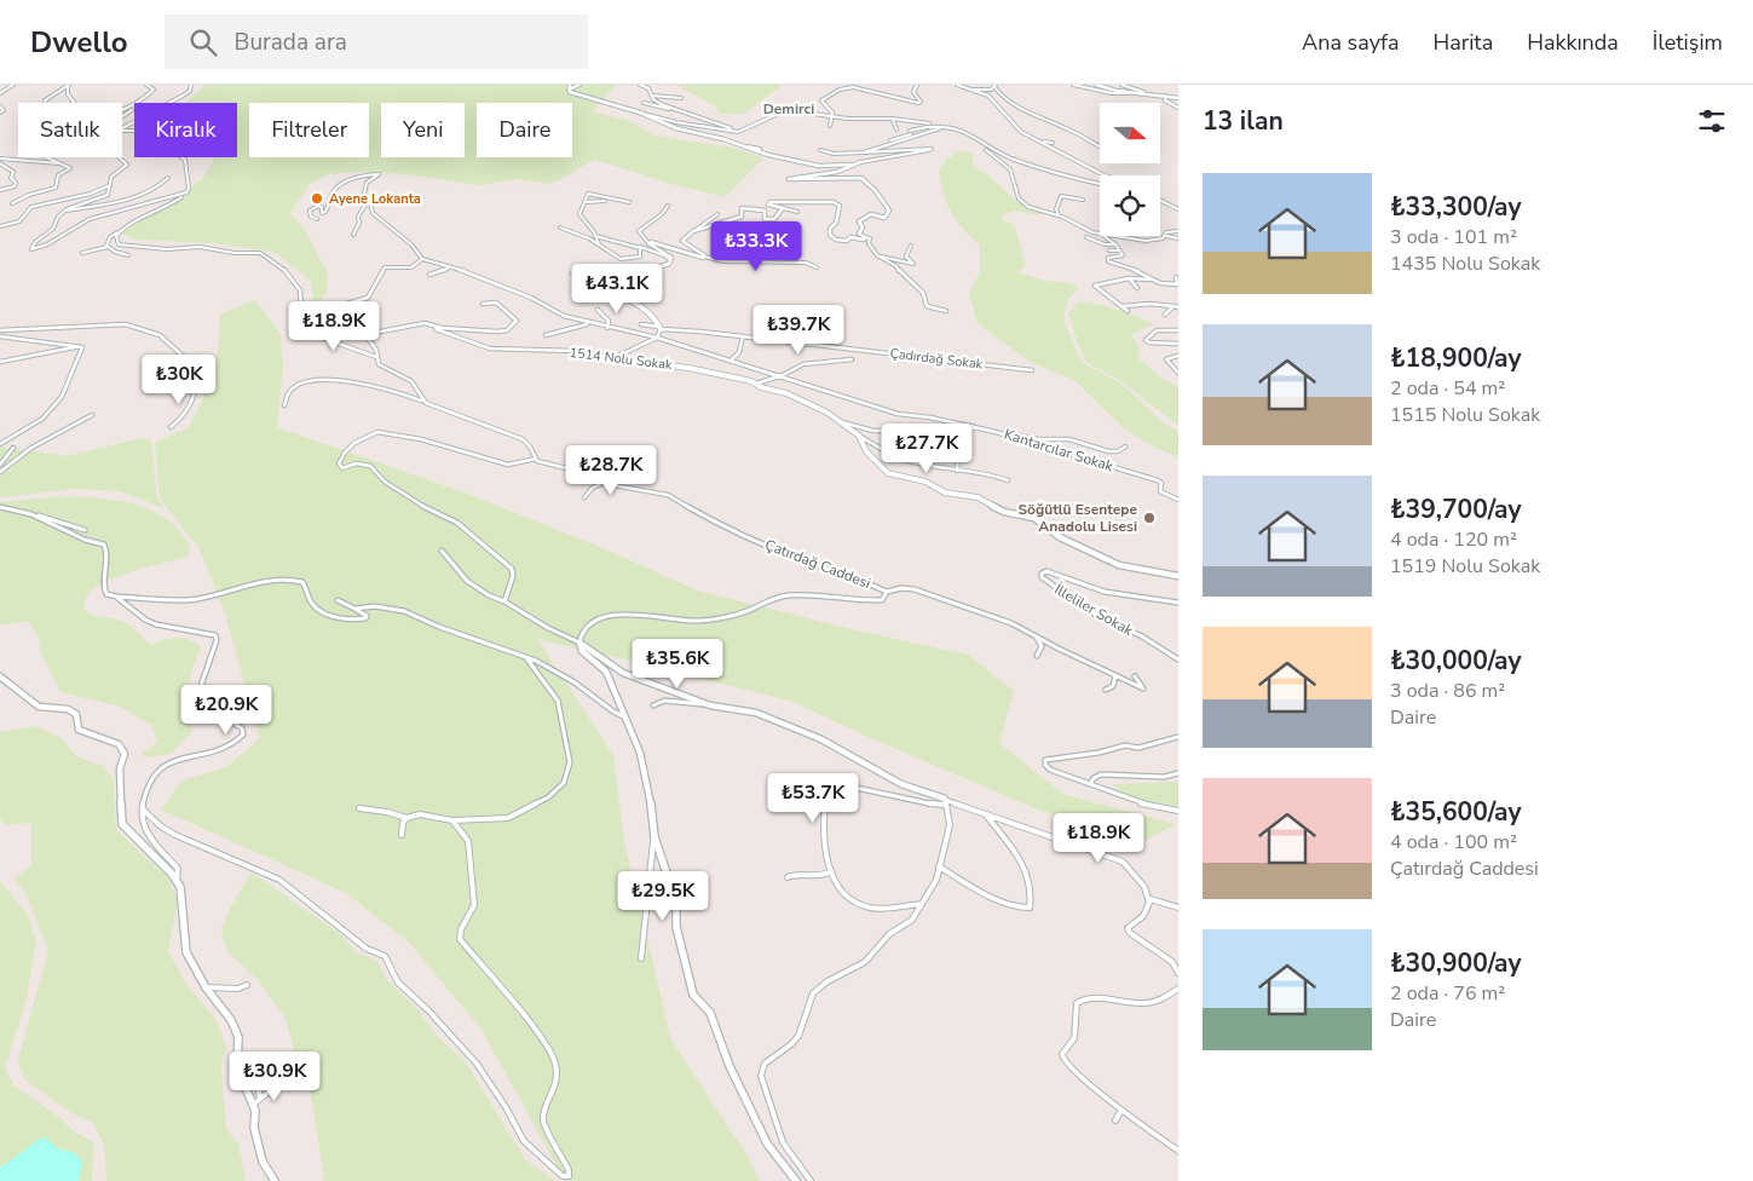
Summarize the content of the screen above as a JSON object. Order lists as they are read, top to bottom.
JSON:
{
  "streets": {
    "street": [
      "1514 Nolu Sokak",
      "Çadırdağ Sokak",
      "Kantarcılar Sokak",
      "Çatırdağ Caddesi",
      "İlleliler Sokak"
    ]
  },
  "districts": ["Demirci"],
  "places": ["Ayene Lokanta", "Söğütlü Esentepe Anadolu Lisesi"],
  "north": "right",
  "page": {
    "header": "Dwello",
    "search": "Burada ara",
    "nav": [
      "Ana sayfa",
      "Harita",
      "Hakkında",
      "İletişim"
    ],
    "heading": "13 ilan",
    "chip": [
      "Satılık",
      "Kiralık",
      "Filtreler",
      "Yeni",
      "Daire"
    ],
    "list": [
      {
        "name": "₺33,300/ay",
        "note": "3 oda · 101 m² · 1435 Nolu Sokak"
      },
      {
        "name": "₺18,900/ay",
        "note": "2 oda · 54 m² · 1515 Nolu Sokak"
      },
      {
        "name": "₺39,700/ay",
        "note": "4 oda · 120 m² · 1519 Nolu Sokak"
      },
      {
        "name": "₺30,000/ay",
        "note": "3 oda · 86 m² · Daire"
      },
      {
        "name": "₺35,600/ay",
        "note": "4 oda · 100 m² · Çatırdağ Caddesi"
      },
      {
        "name": "₺30,900/ay",
        "note": "2 oda · 76 m² · Daire"
      }
    ],
    "price": [
      "₺33.3K",
      "₺43.1K",
      "₺18.9K",
      "₺39.7K",
      "₺30K",
      "₺27.7K",
      "₺28.7K",
      "₺35.6K",
      "₺20.9K",
      "₺53.7K",
      "₺18.9K",
      "₺29.5K",
      "₺30.9K"
    ]
  }
}
